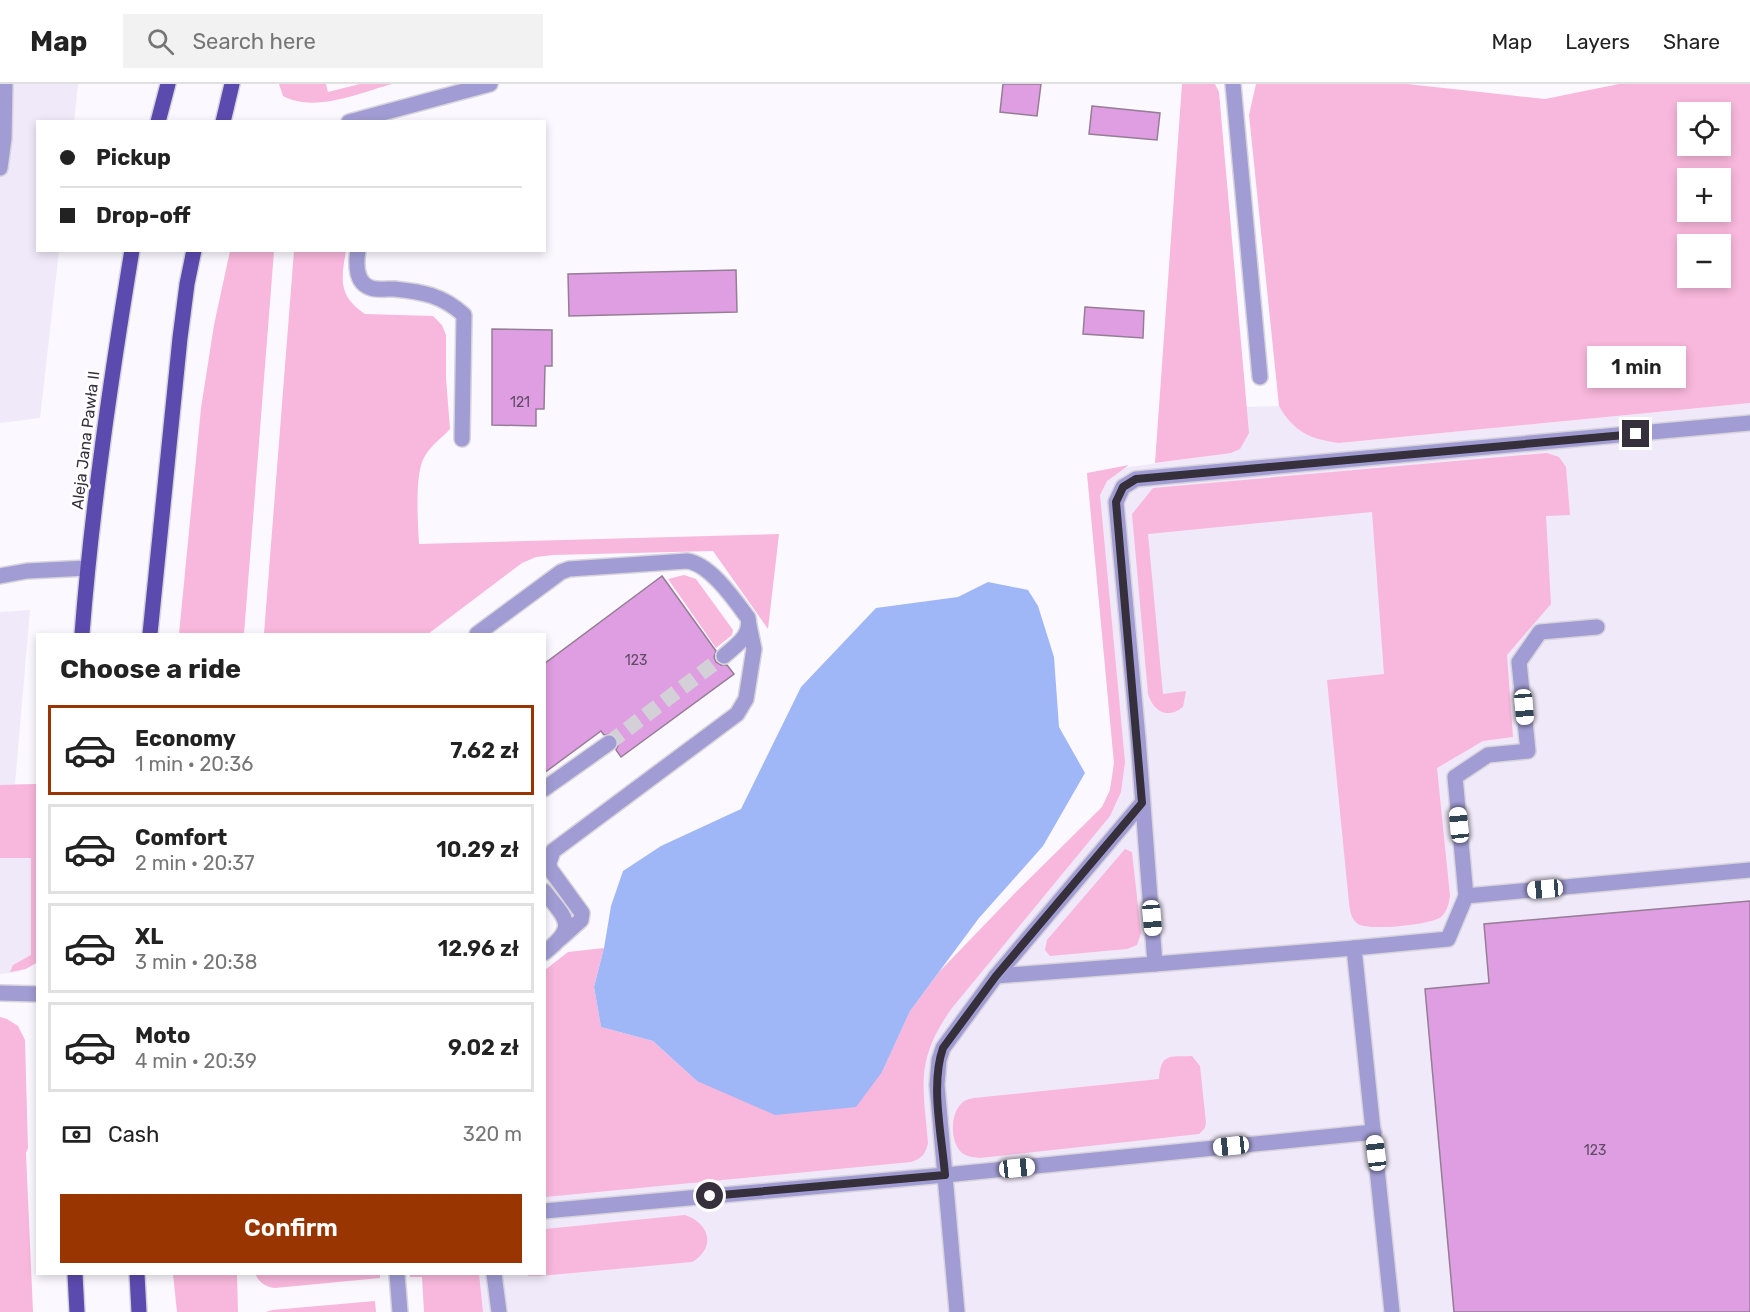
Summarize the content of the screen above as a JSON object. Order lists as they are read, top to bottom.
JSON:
{
  "streets": {
    "main road": ["Aleja Jana Pawła II"]
  },
  "house_numbers": ["121", "123", "123"],
  "page": {
    "header": "Map",
    "search": "Search here",
    "nav": ["Map", "Layers", "Share"],
    "map_buttons": ["+", "−"],
    "banner": ["Pickup", "Drop-off"],
    "bubble": "1 min",
    "heading": "Choose a ride",
    "list": [
      {
        "name": "Economy",
        "note": "1 min · 20:36",
        "value": "7.62 zł"
      },
      {
        "name": "Comfort",
        "note": "2 min · 20:37",
        "value": "10.29 zł"
      },
      {
        "name": "XL",
        "note": "3 min · 20:38",
        "value": "12.96 zł"
      },
      {
        "name": "Moto",
        "note": "4 min · 20:39",
        "value": "9.02 zł"
      }
    ],
    "pay": ["Cash", "320 m"],
    "buttons": "Confirm"
  }
}
